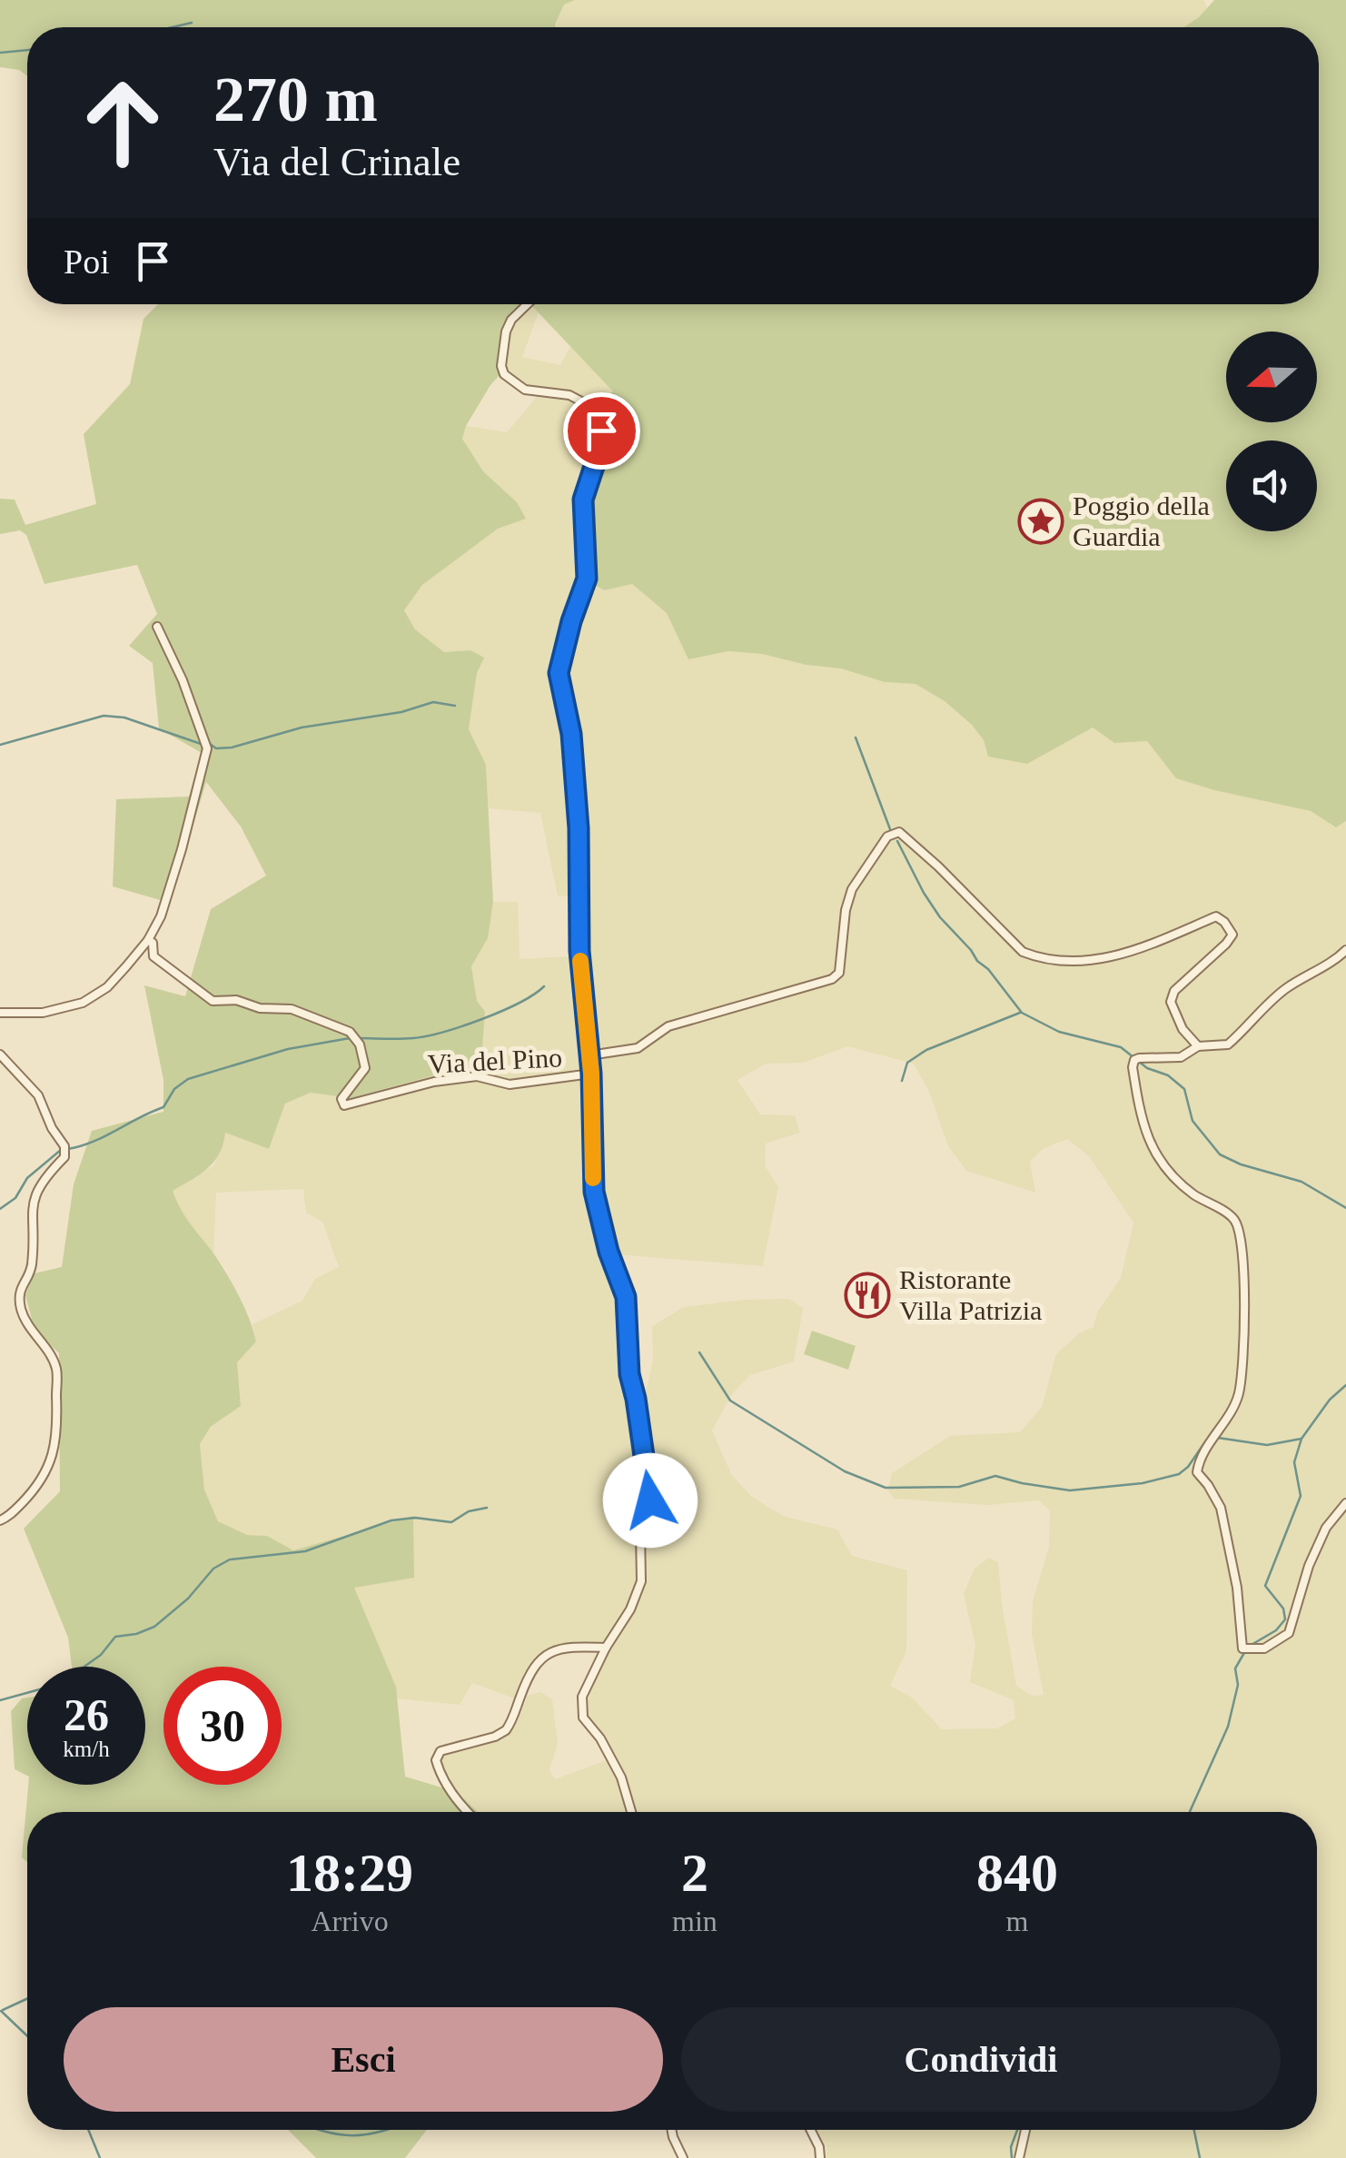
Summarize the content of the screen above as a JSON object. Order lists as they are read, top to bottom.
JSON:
{
  "streets": {
    "street": ["Via del Pino"]
  },
  "places": {
    "place": ["Poggio della Guardia"],
    "restaurant": ["Ristorante Villa Patrizia"]
  },
  "north": "left",
  "page": {
    "turn": ["270 m", "Via del Crinale"],
    "then": "Poi",
    "speed": "26 km/h",
    "limit": "30",
    "eta": [
      "18:29",
      "Arrivo",
      "2",
      "min",
      "840",
      "m"
    ],
    "buttons": ["Esci", "Condividi"]
  }
}
